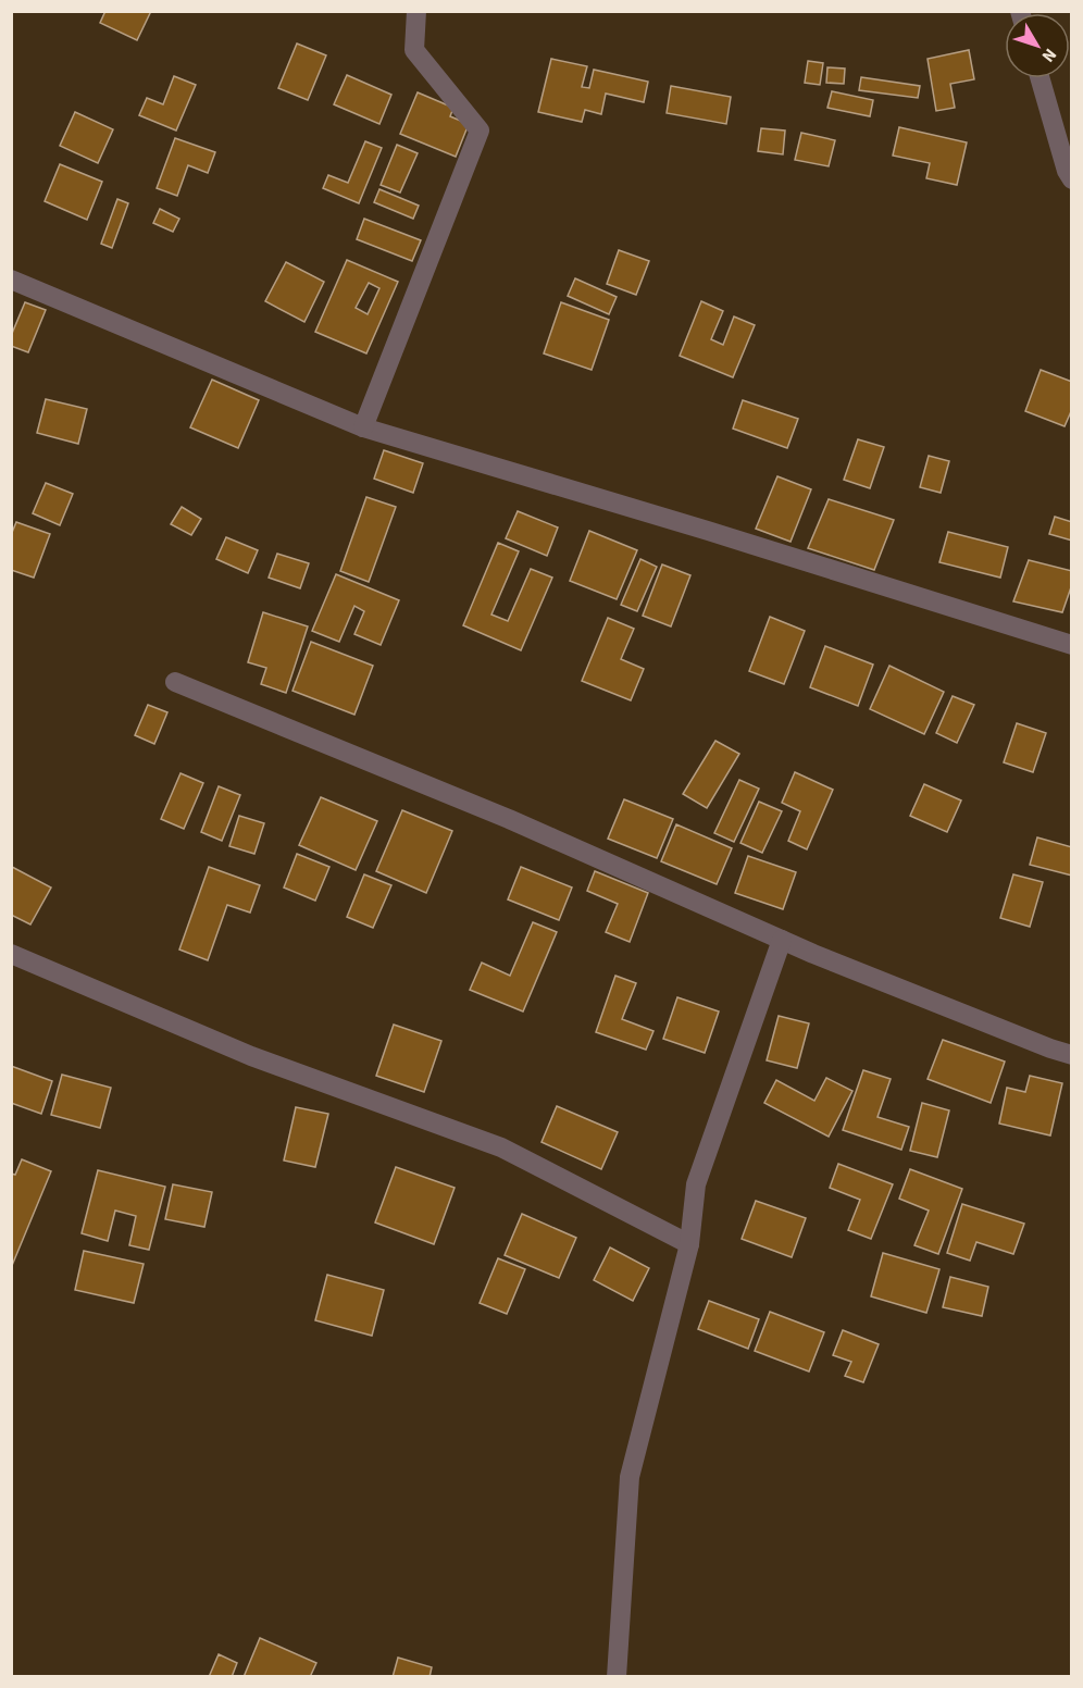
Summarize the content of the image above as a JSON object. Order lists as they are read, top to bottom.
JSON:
{
  "north": "bottom right"
}
